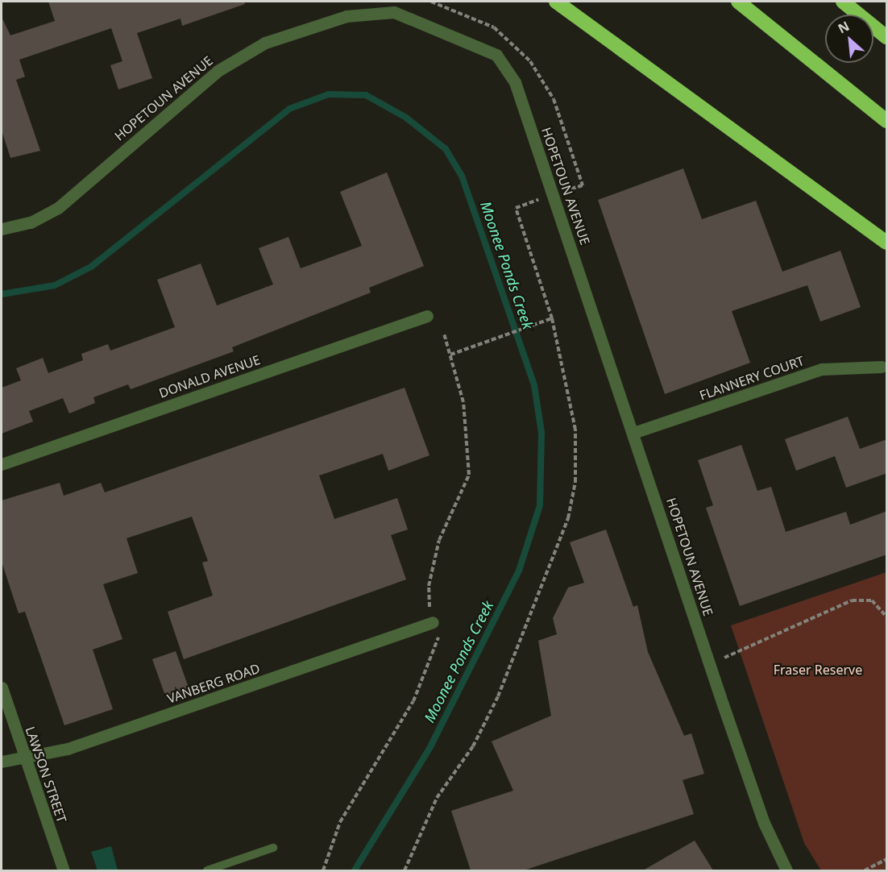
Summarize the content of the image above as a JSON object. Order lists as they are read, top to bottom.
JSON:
{
  "streets": {
    "street": [
      "HOPETOUN AVENUE",
      "DONALD AVENUE",
      "FLANNERY COURT",
      "VANBERG ROAD",
      "LAWSON STREET"
    ]
  },
  "crossings": [
    ["HOPETOUN AVENUE", "FLANNERY COURT"],
    ["VANBERG ROAD", "LAWSON STREET"]
  ],
  "water": ["Moonee Ponds Creek"],
  "parks": ["Fraser Reserve"],
  "north": "top left"
}
